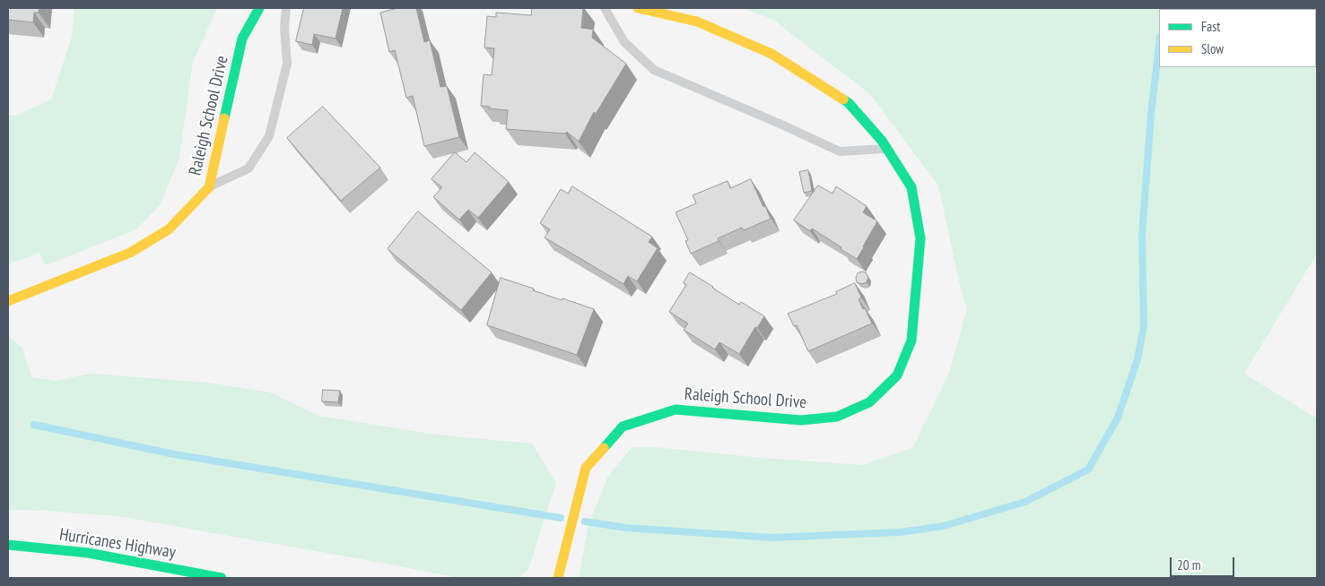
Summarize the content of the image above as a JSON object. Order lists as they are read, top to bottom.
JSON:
{
  "streets": {
    "street": ["Raleigh School Drive", "Hurricanes Highway"]
  },
  "legend": ["Fast", "Slow"],
  "scale_bar": "20 m"
}
